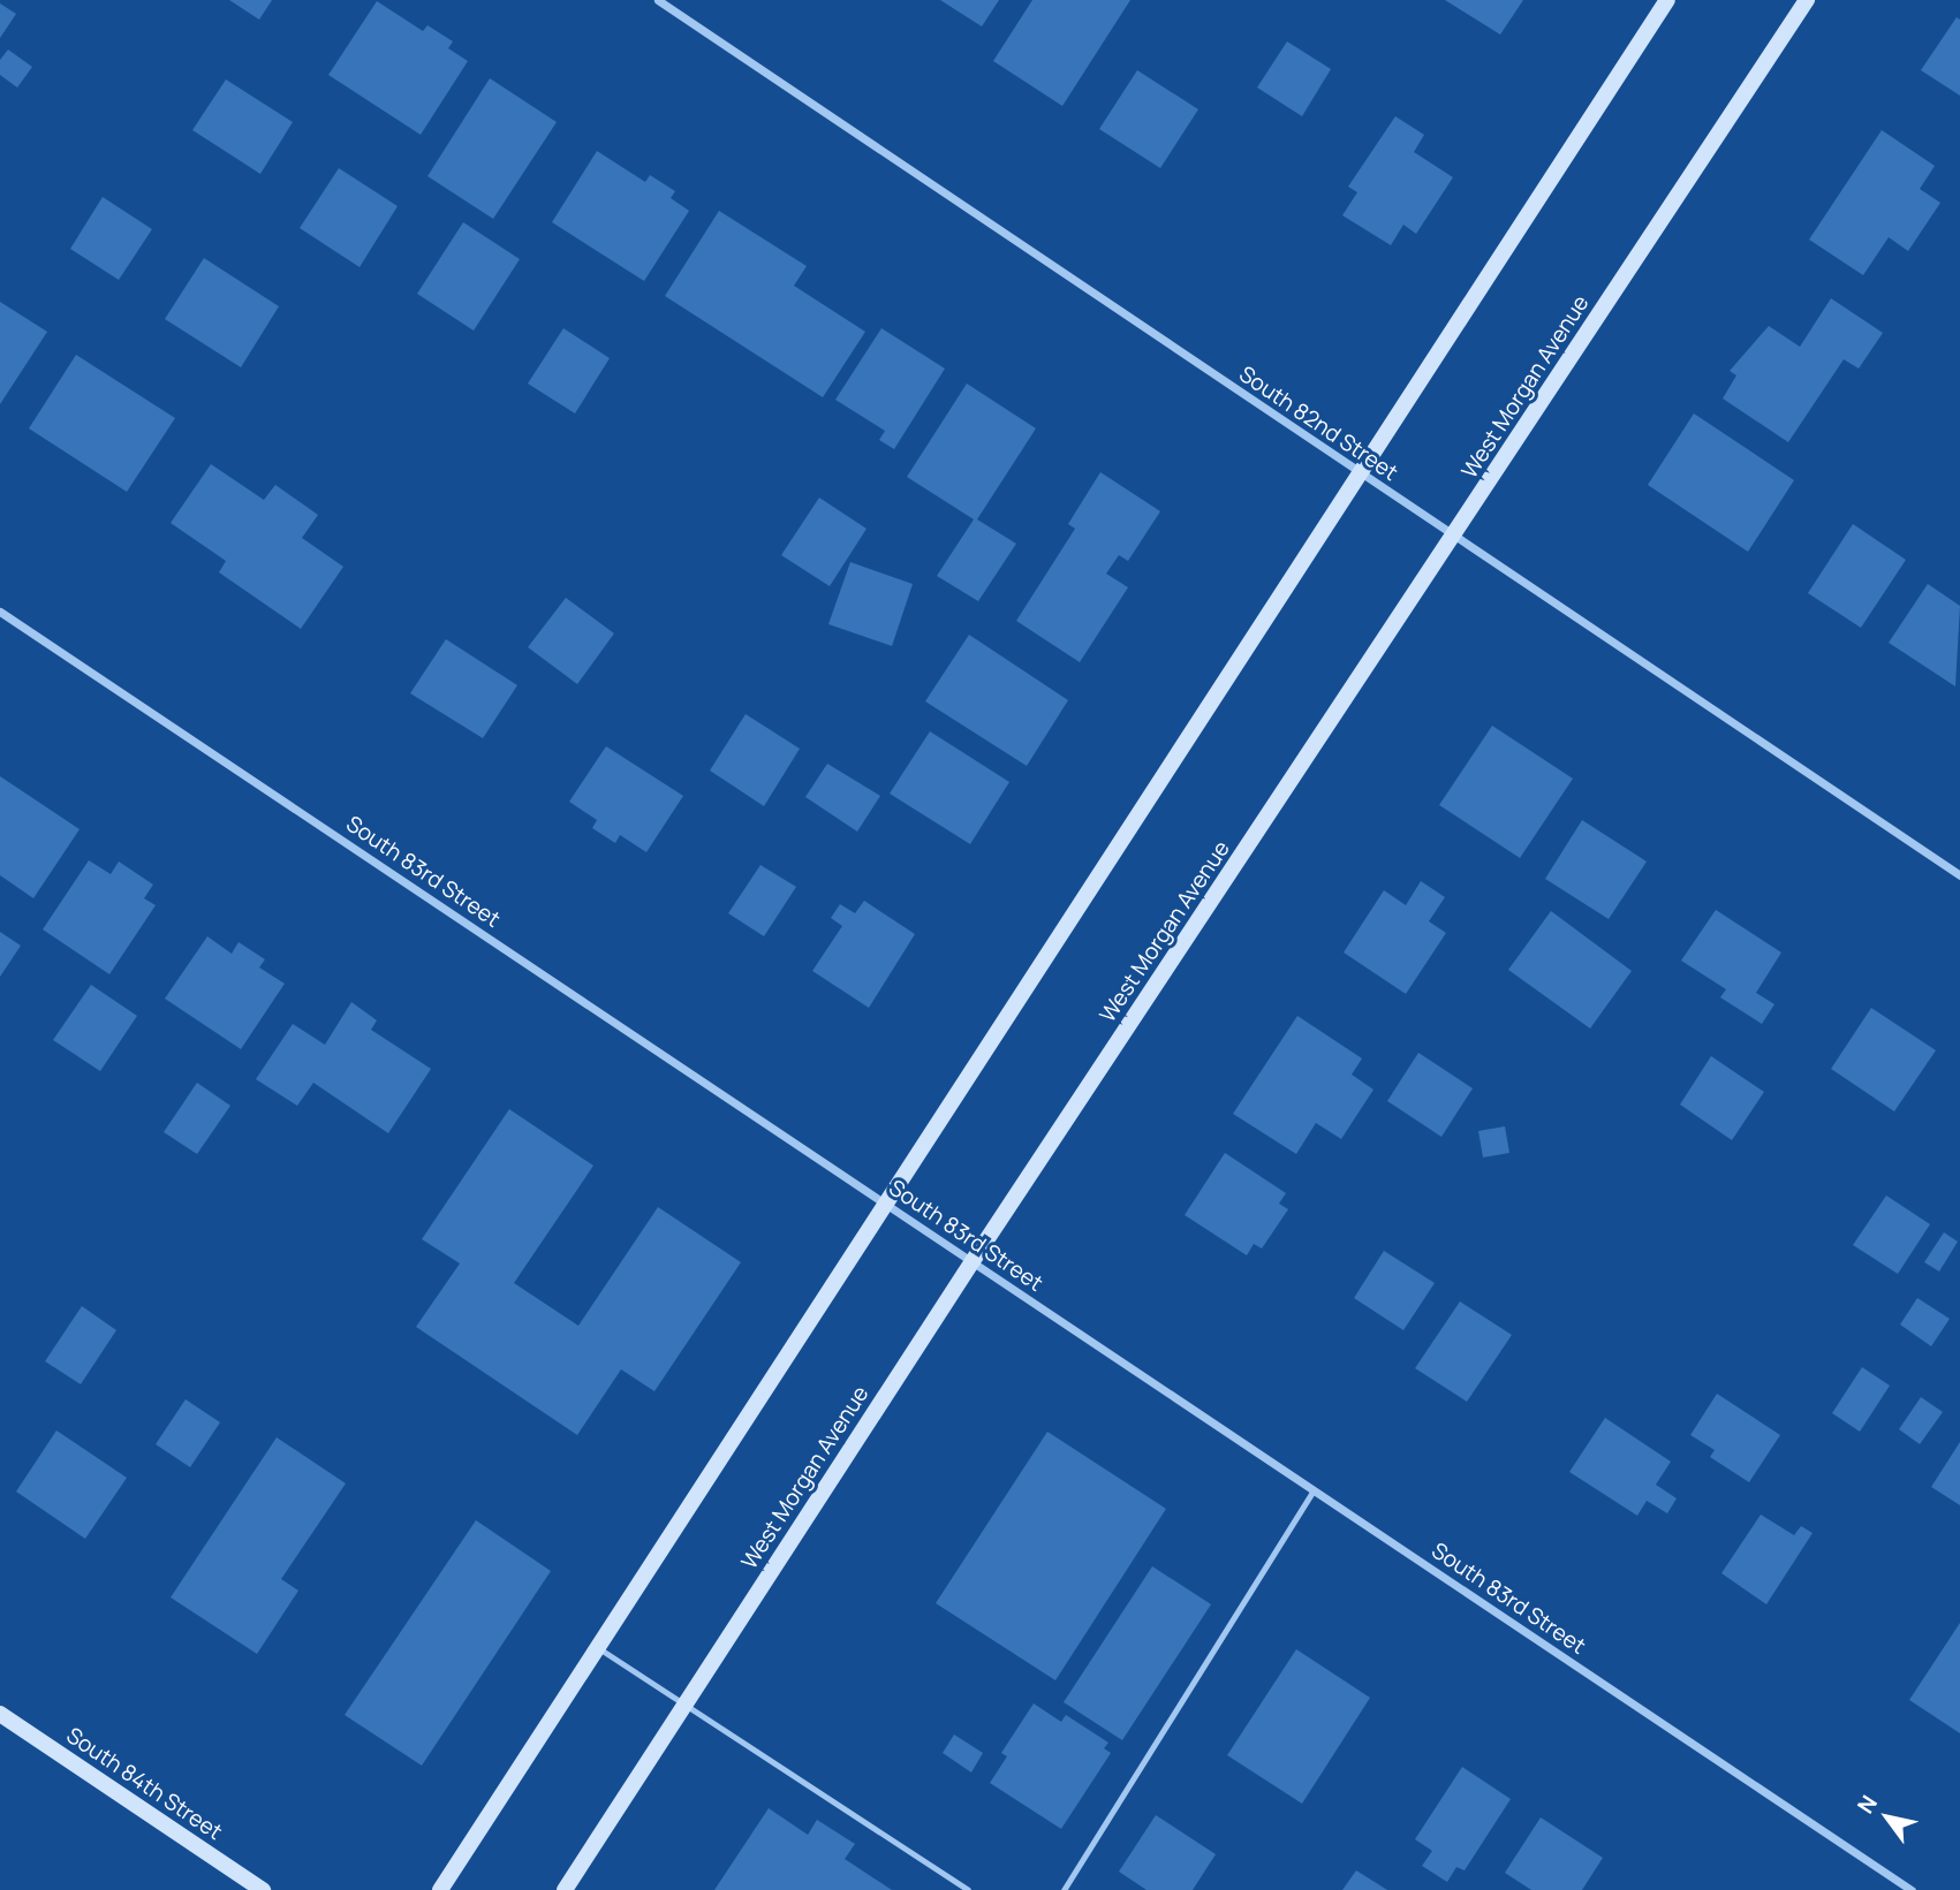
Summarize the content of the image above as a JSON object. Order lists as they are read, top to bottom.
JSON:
{
  "streets": {
    "street": [
      "West Morgan Avenue",
      "South 82nd Street",
      "South 83rd Street",
      "South 84th Street"
    ]
  },
  "crossings": [
    ["West Morgan Avenue", "South 82nd Street"],
    ["West Morgan Avenue", "South 83rd Street"]
  ],
  "north": "top left"
}
